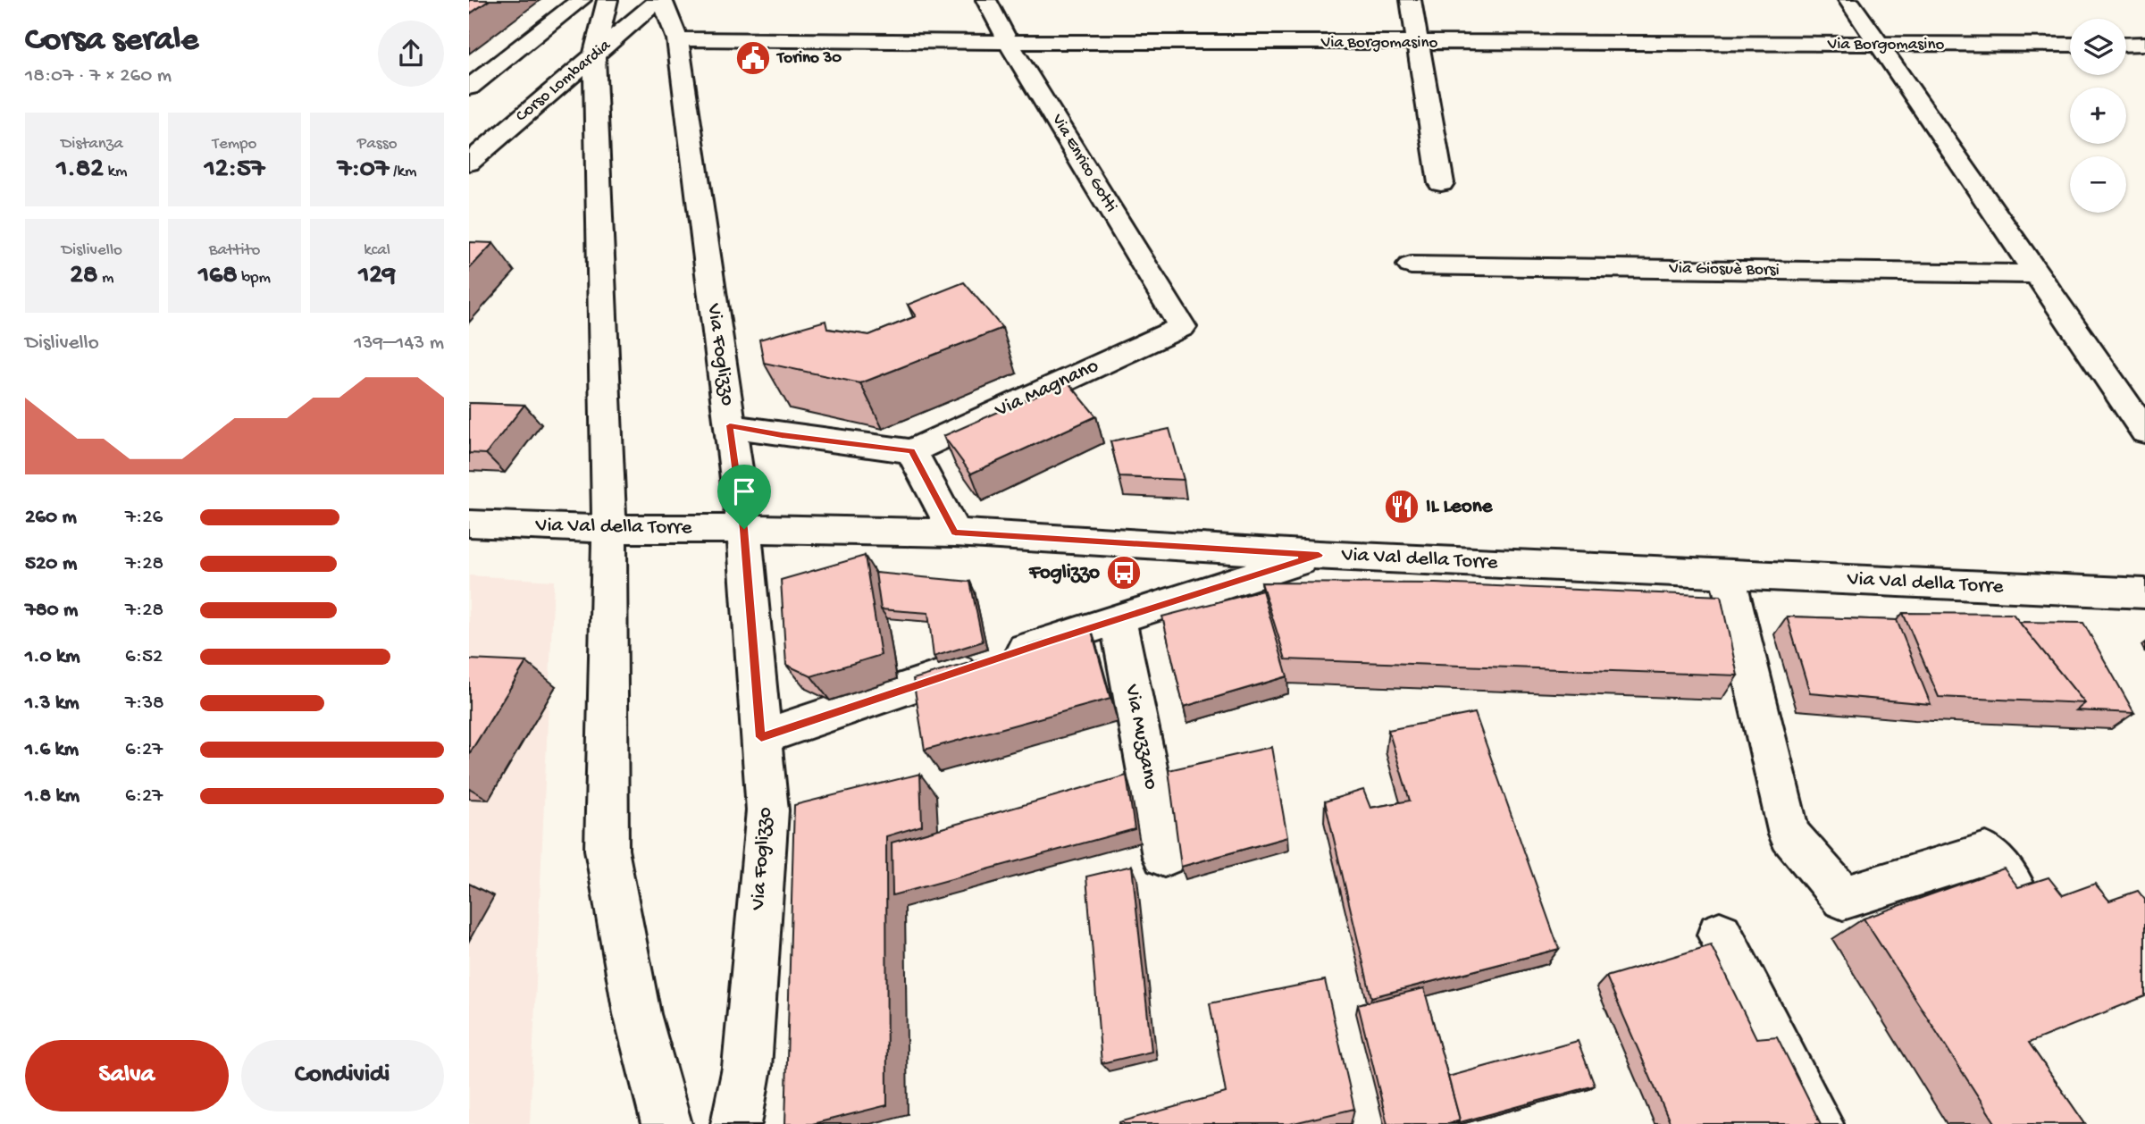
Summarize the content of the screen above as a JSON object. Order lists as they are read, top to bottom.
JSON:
{
  "streets": {
    "street": [
      "Via Borgomasino",
      "Corso Lombardia",
      "Via Enrico Gotti",
      "Via Giosuè Borsi",
      "Via Foglizzo",
      "Via Magnano",
      "Via Val della Torre",
      "Via Muzzano"
    ]
  },
  "crossings": [
    ["Via Borgomasino", "Via Enrico Gotti"],
    ["Via Borgomasino", "Via Foglizzo"],
    ["Corso Lombardia", "Via Foglizzo"],
    ["Via Enrico Gotti", "Via Magnano"],
    ["Via Foglizzo", "Via Val della Torre"]
  ],
  "places": {
    "public building": ["Torino 30"],
    "restaurant": ["IL Leone"],
    "bus stop": ["Foglizzo"]
  },
  "page": {
    "heading": ["Corsa serale", "18:07 · 7 × 260 m"],
    "map_buttons": ["+", "−"],
    "stats": [
      ["Distanza", "1.82 km"],
      ["Tempo", "12:57"],
      ["Passo", "7:07 /km"],
      ["Dislivello", "28 m"],
      ["Battito", "168 bpm"],
      ["kcal", "129"]
    ],
    "chart": ["Dislivello", "139–143 m"],
    "list": [
      {
        "name": "260 m",
        "note": "7:26"
      },
      {
        "name": "520 m",
        "note": "7:28"
      },
      {
        "name": "780 m",
        "note": "7:28"
      },
      {
        "name": "1.0 km",
        "note": "6:52"
      },
      {
        "name": "1.3 km",
        "note": "7:38"
      },
      {
        "name": "1.6 km",
        "note": "6:27"
      },
      {
        "name": "1.8 km",
        "note": "6:27"
      }
    ],
    "buttons": ["Salva", "Condividi"]
  }
}
